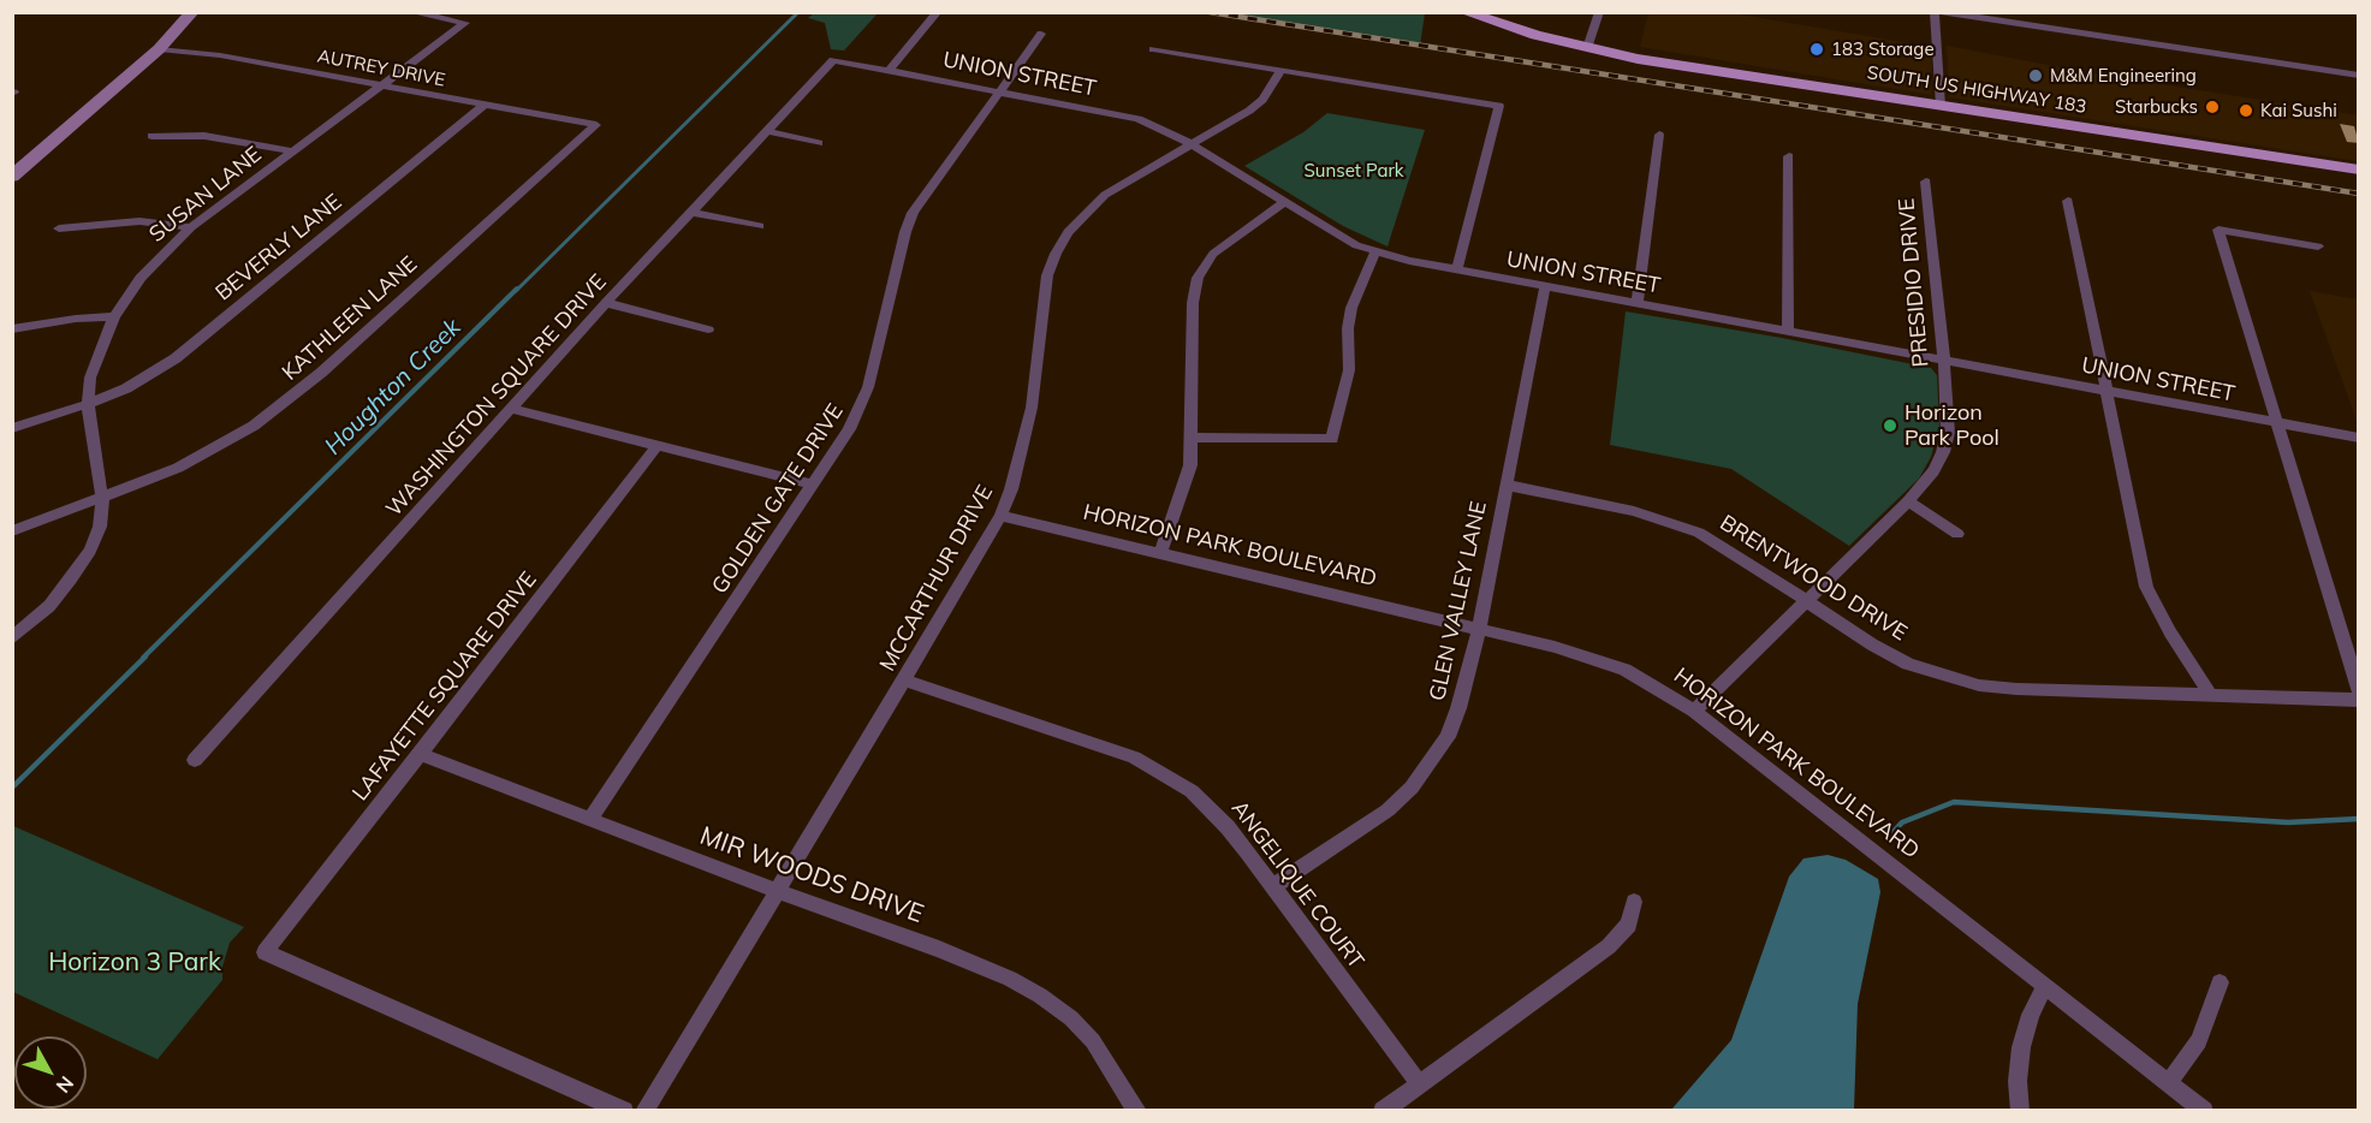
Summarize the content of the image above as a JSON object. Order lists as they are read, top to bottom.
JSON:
{
  "streets": {
    "main road": ["SOUTH US HIGHWAY 183"],
    "street": [
      "AUTREY DRIVE",
      "UNION STREET",
      "SUSAN LANE",
      "BEVERLY LANE",
      "PRESIDIO DRIVE",
      "KATHLEEN LANE",
      "WASHINGTON SQUARE DRIVE",
      "GOLDEN GATE DRIVE",
      "HORIZON PARK BOULEVARD",
      "MCCARTHUR DRIVE",
      "BRENTWOOD DRIVE",
      "GLEN VALLEY LANE",
      "LAFAYETTE SQUARE DRIVE",
      "MIR WOODS DRIVE",
      "ANGELIQUE COURT"
    ]
  },
  "crossings": [
    ["AUTREY DRIVE", "SUSAN LANE"],
    ["AUTREY DRIVE", "BEVERLY LANE"],
    ["AUTREY DRIVE", "KATHLEEN LANE"],
    ["UNION STREET", "PRESIDIO DRIVE"],
    ["UNION STREET", "WASHINGTON SQUARE DRIVE"],
    ["UNION STREET", "GOLDEN GATE DRIVE"],
    ["UNION STREET", "MCCARTHUR DRIVE"],
    ["UNION STREET", "GLEN VALLEY LANE"],
    ["SUSAN LANE", "BEVERLY LANE"],
    ["SUSAN LANE", "KATHLEEN LANE"],
    ["PRESIDIO DRIVE", "HORIZON PARK BOULEVARD"],
    ["PRESIDIO DRIVE", "BRENTWOOD DRIVE"],
    ["GOLDEN GATE DRIVE", "MIR WOODS DRIVE"],
    ["HORIZON PARK BOULEVARD", "MCCARTHUR DRIVE"],
    ["HORIZON PARK BOULEVARD", "GLEN VALLEY LANE"],
    ["MCCARTHUR DRIVE", "MIR WOODS DRIVE"],
    ["MCCARTHUR DRIVE", "ANGELIQUE COURT"],
    ["BRENTWOOD DRIVE", "GLEN VALLEY LANE"],
    ["GLEN VALLEY LANE", "ANGELIQUE COURT"],
    ["LAFAYETTE SQUARE DRIVE", "MIR WOODS DRIVE"]
  ],
  "water": ["Houghton Creek"],
  "parks": ["Sunset Park", "Horizon 3 Park"],
  "places": [
    "183 Storage",
    "M&M Engineering",
    "Starbucks",
    "Kai Sushi",
    "Horizon Park Pool"
  ],
  "north": "bottom right"
}
